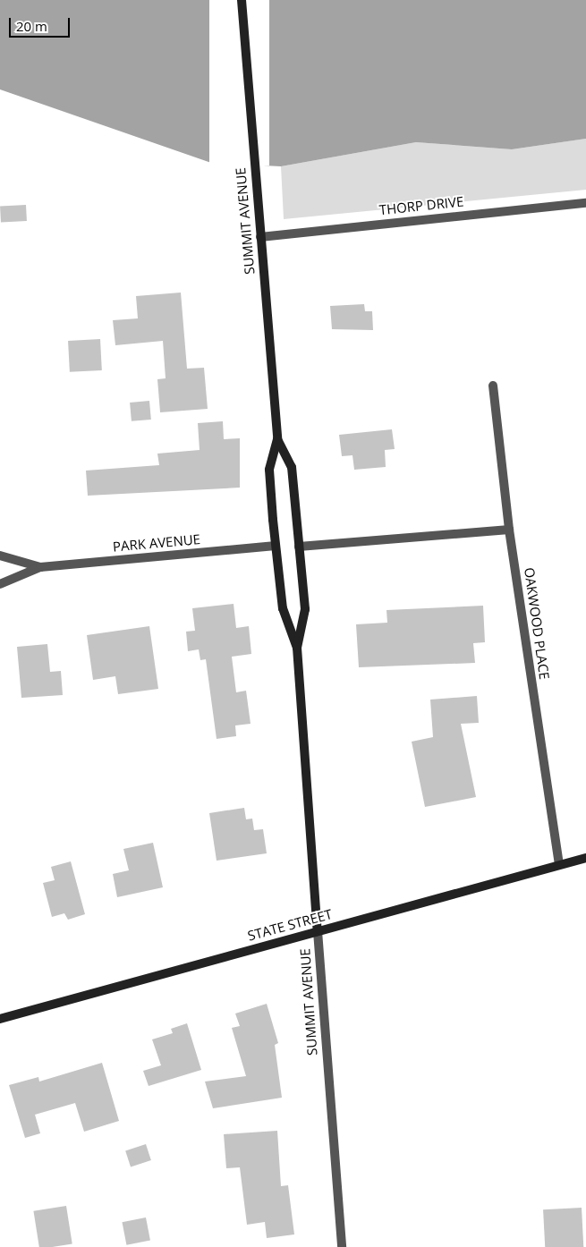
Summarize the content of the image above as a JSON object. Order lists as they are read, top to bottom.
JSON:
{
  "streets": {
    "main road": ["SUMMIT AVENUE", "STATE STREET"],
    "street": ["THORP DRIVE", "PARK AVENUE", "OAKWOOD PLACE"]
  },
  "crossings": [
    ["THORP DRIVE", "SUMMIT AVENUE"],
    ["SUMMIT AVENUE", "PARK AVENUE"],
    ["SUMMIT AVENUE", "STATE STREET"],
    ["OAKWOOD PLACE", "STATE STREET"]
  ],
  "scale_bar": "20 m"
}
